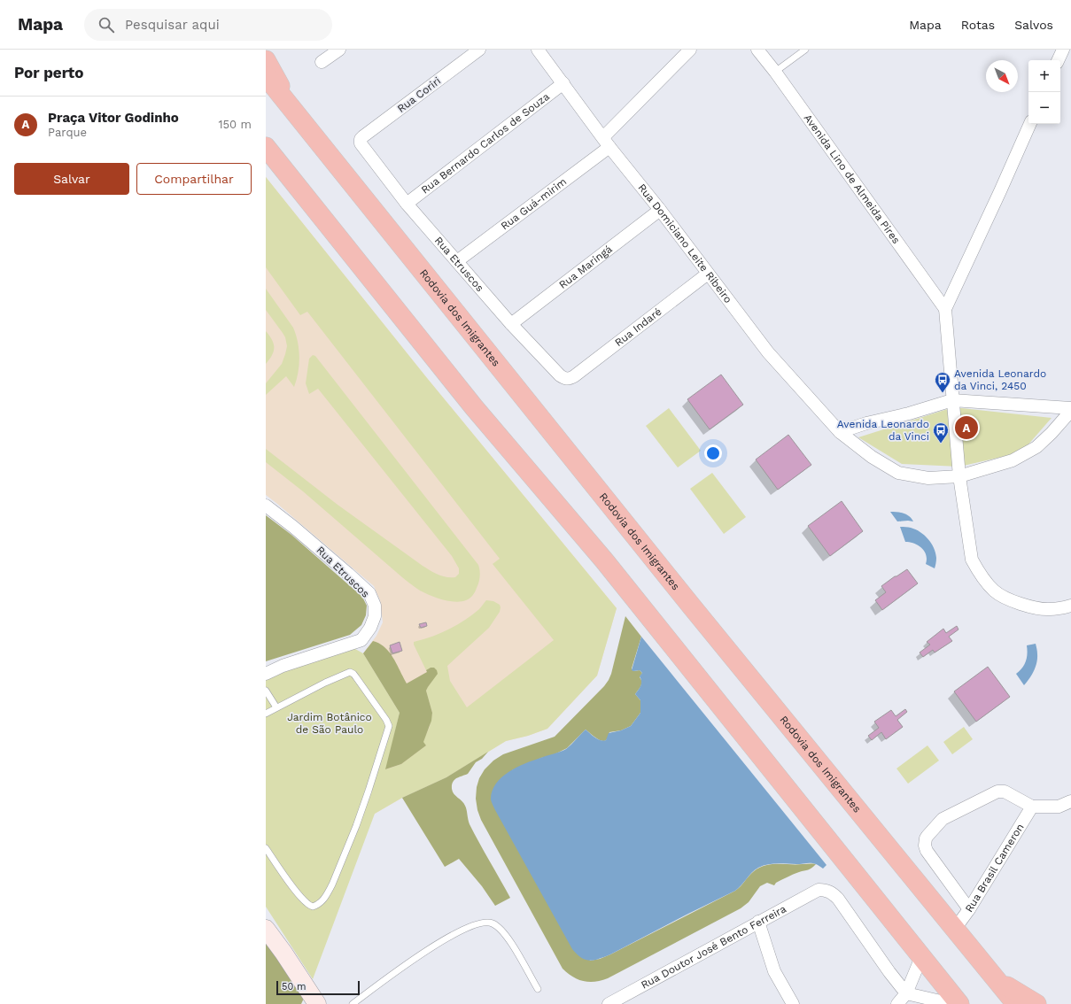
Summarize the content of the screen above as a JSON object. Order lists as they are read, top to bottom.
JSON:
{
  "streets": {
    "highway": ["Rodovia dos Imigrantes"],
    "street": [
      "Rua Coriri",
      "Rua Bernardo Carlos de Souza",
      "Avenida Lino de Almeida Pires",
      "Rua Guá-mirim",
      "Rua Domiciano Leite Ribeiro",
      "Rua Etruscos",
      "Rua Maringá",
      "Rua Indaré",
      "Rua Brasil Cameron",
      "Rua Doutor José Bento Ferreira"
    ]
  },
  "crossings": [
    ["Rua Coriri", "Rua Etruscos"],
    ["Rua Bernardo Carlos de Souza", "Rua Domiciano Leite Ribeiro"],
    ["Rua Bernardo Carlos de Souza", "Rua Etruscos"],
    ["Rua Guá-mirim", "Rua Domiciano Leite Ribeiro"],
    ["Rua Guá-mirim", "Rua Etruscos"],
    ["Rua Domiciano Leite Ribeiro", "Rua Maringá"],
    ["Rua Domiciano Leite Ribeiro", "Rua Indaré"],
    ["Rua Etruscos", "Rua Maringá"],
    ["Rua Etruscos", "Rua Indaré"],
    ["Rodovia dos Imigrantes", "Rua Brasil Cameron"]
  ],
  "parks": ["Jardim Botânico de São Paulo"],
  "places": {
    "bus stop": ["Avenida Leonardo da Vinci, 2450", "Avenida Leonardo da Vinci"]
  },
  "scale_bar": "50 m",
  "north": "bottom right",
  "page": {
    "header": "Mapa",
    "search": "Pesquisar aqui",
    "nav": ["Mapa", "Rotas", "Salvos"],
    "heading": "Por perto",
    "map_buttons": ["+", "−"],
    "list": [
      {
        "mark": "A",
        "name": "Praça Vitor Godinho",
        "note": "Parque",
        "value": "150 m"
      }
    ],
    "buttons": ["Salvar", "Compartilhar"],
    "pins": "A",
    "scale": "50 m"
  }
}
